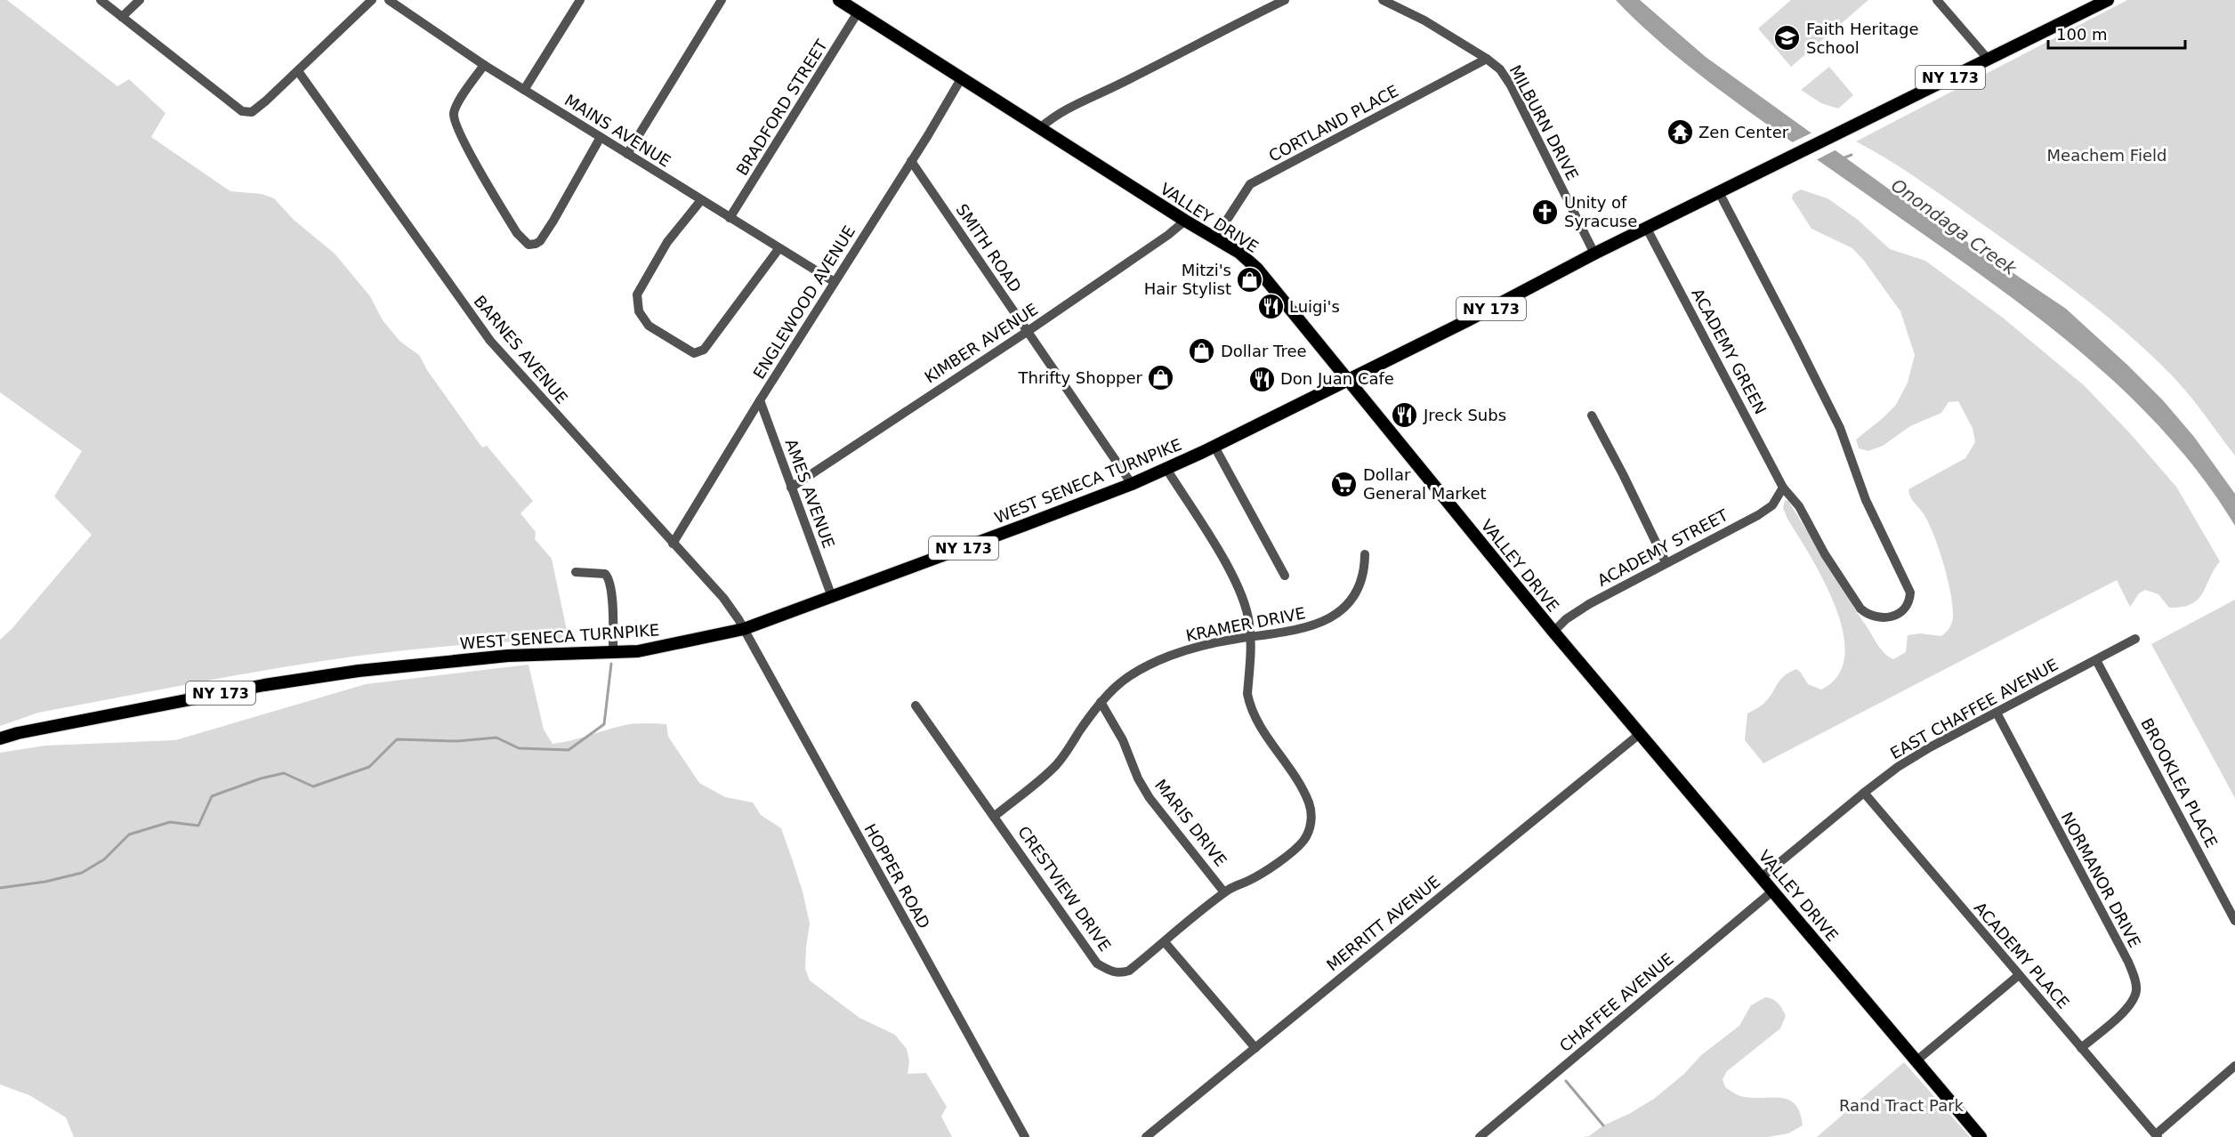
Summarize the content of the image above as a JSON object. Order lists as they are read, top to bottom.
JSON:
{
  "streets": {
    "main road": ["NY 173", "VALLEY DRIVE", "WEST SENECA TURNPIKE"],
    "street": [
      "BRADFORD STREET",
      "MILBURN DRIVE",
      "CORTLAND PLACE",
      "MAINS AVENUE",
      "SMITH ROAD",
      "ENGLEWOOD AVENUE",
      "KIMBER AVENUE",
      "BARNES AVENUE",
      "ACADEMY GREEN",
      "AMES AVENUE",
      "ACADEMY STREET",
      "KRAMER DRIVE",
      "EAST CHAFFEE AVENUE",
      "BROOKLEA PLACE",
      "MARIS DRIVE",
      "HOPPER ROAD",
      "NORMANOR DRIVE",
      "CRESTVIEW DRIVE",
      "MERRITT AVENUE",
      "ACADEMY PLACE",
      "CHAFFEE AVENUE"
    ]
  },
  "crossings": [
    ["BRADFORD STREET", "MAINS AVENUE"],
    ["BRADFORD STREET", "VALLEY DRIVE"],
    ["MILBURN DRIVE", "CORTLAND PLACE"],
    ["MILBURN DRIVE", "WEST SENECA TURNPIKE"],
    ["CORTLAND PLACE", "VALLEY DRIVE"],
    ["MAINS AVENUE", "ENGLEWOOD AVENUE"],
    ["VALLEY DRIVE", "ENGLEWOOD AVENUE"],
    ["VALLEY DRIVE", "KIMBER AVENUE"],
    ["VALLEY DRIVE", "WEST SENECA TURNPIKE"],
    ["VALLEY DRIVE", "ACADEMY STREET"],
    ["VALLEY DRIVE", "EAST CHAFFEE AVENUE"],
    ["VALLEY DRIVE", "MERRITT AVENUE"],
    ["VALLEY DRIVE", "CHAFFEE AVENUE"],
    ["SMITH ROAD", "ENGLEWOOD AVENUE"],
    ["SMITH ROAD", "KIMBER AVENUE"],
    ["SMITH ROAD", "WEST SENECA TURNPIKE"],
    ["ENGLEWOOD AVENUE", "BARNES AVENUE"],
    ["ENGLEWOOD AVENUE", "AMES AVENUE"],
    ["KIMBER AVENUE", "AMES AVENUE"],
    ["BARNES AVENUE", "WEST SENECA TURNPIKE"],
    ["BARNES AVENUE", "HOPPER ROAD"],
    ["ACADEMY GREEN", "WEST SENECA TURNPIKE"],
    ["ACADEMY GREEN", "ACADEMY STREET"],
    ["WEST SENECA TURNPIKE", "AMES AVENUE"],
    ["WEST SENECA TURNPIKE", "HOPPER ROAD"],
    ["KRAMER DRIVE", "MARIS DRIVE"],
    ["KRAMER DRIVE", "CRESTVIEW DRIVE"],
    ["EAST CHAFFEE AVENUE", "BROOKLEA PLACE"],
    ["EAST CHAFFEE AVENUE", "NORMANOR DRIVE"],
    ["EAST CHAFFEE AVENUE", "ACADEMY PLACE"],
    ["MARIS DRIVE", "CRESTVIEW DRIVE"],
    ["NORMANOR DRIVE", "ACADEMY PLACE"]
  ],
  "water": ["Onondaga Creek"],
  "parks": ["Meachem Field", "Rand Tract Park"],
  "places": {
    "school or university": ["Faith Heritage School"],
    "temple": ["Zen Center"],
    "church": ["Unity of Syracuse"],
    "shop": ["Mitzi's Hair Stylist", "Dollar Tree", "Thrifty Shopper"],
    "restaurant": ["Luigi's", "Don Juan Cafe", "Jreck Subs"],
    "supermarket": ["Dollar General Market"]
  },
  "scale_bar": "100 m"
}
